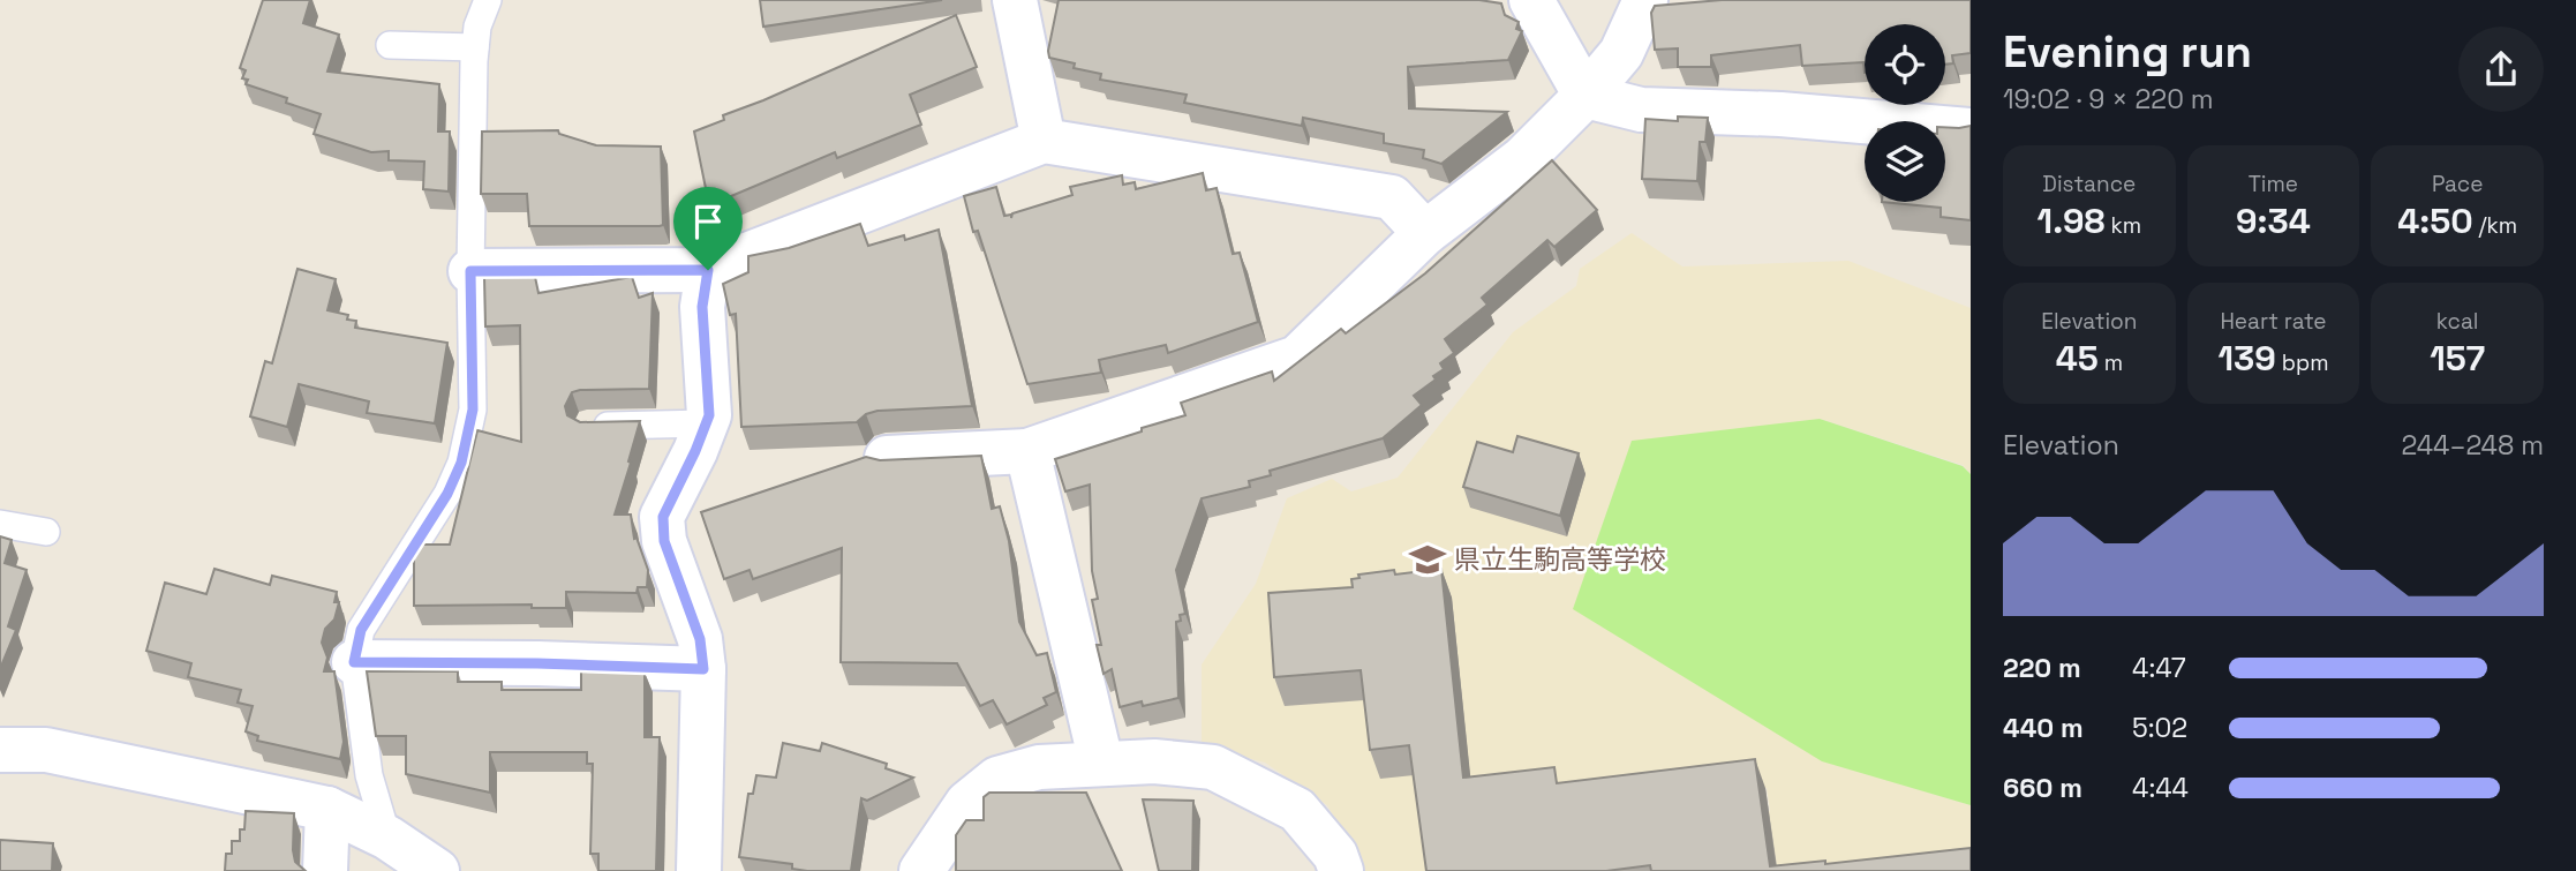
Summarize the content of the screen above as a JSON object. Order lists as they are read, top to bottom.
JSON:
{
  "places": {
    "school or university": ["県立生駒高等学校"]
  },
  "page": {
    "heading": ["Evening run", "19:02 · 9 × 220 m"],
    "stats": [
      ["Distance", "1.98 km"],
      ["Time", "9:34"],
      ["Pace", "4:50 /km"],
      ["Elevation", "45 m"],
      ["Heart rate", "139 bpm"],
      ["kcal", "157"]
    ],
    "chart": ["Elevation", "244–248 m"],
    "list": [
      {
        "name": "220 m",
        "note": "4:47"
      },
      {
        "name": "440 m",
        "note": "5:02"
      },
      {
        "name": "660 m",
        "note": "4:44"
      }
    ]
  }
}
